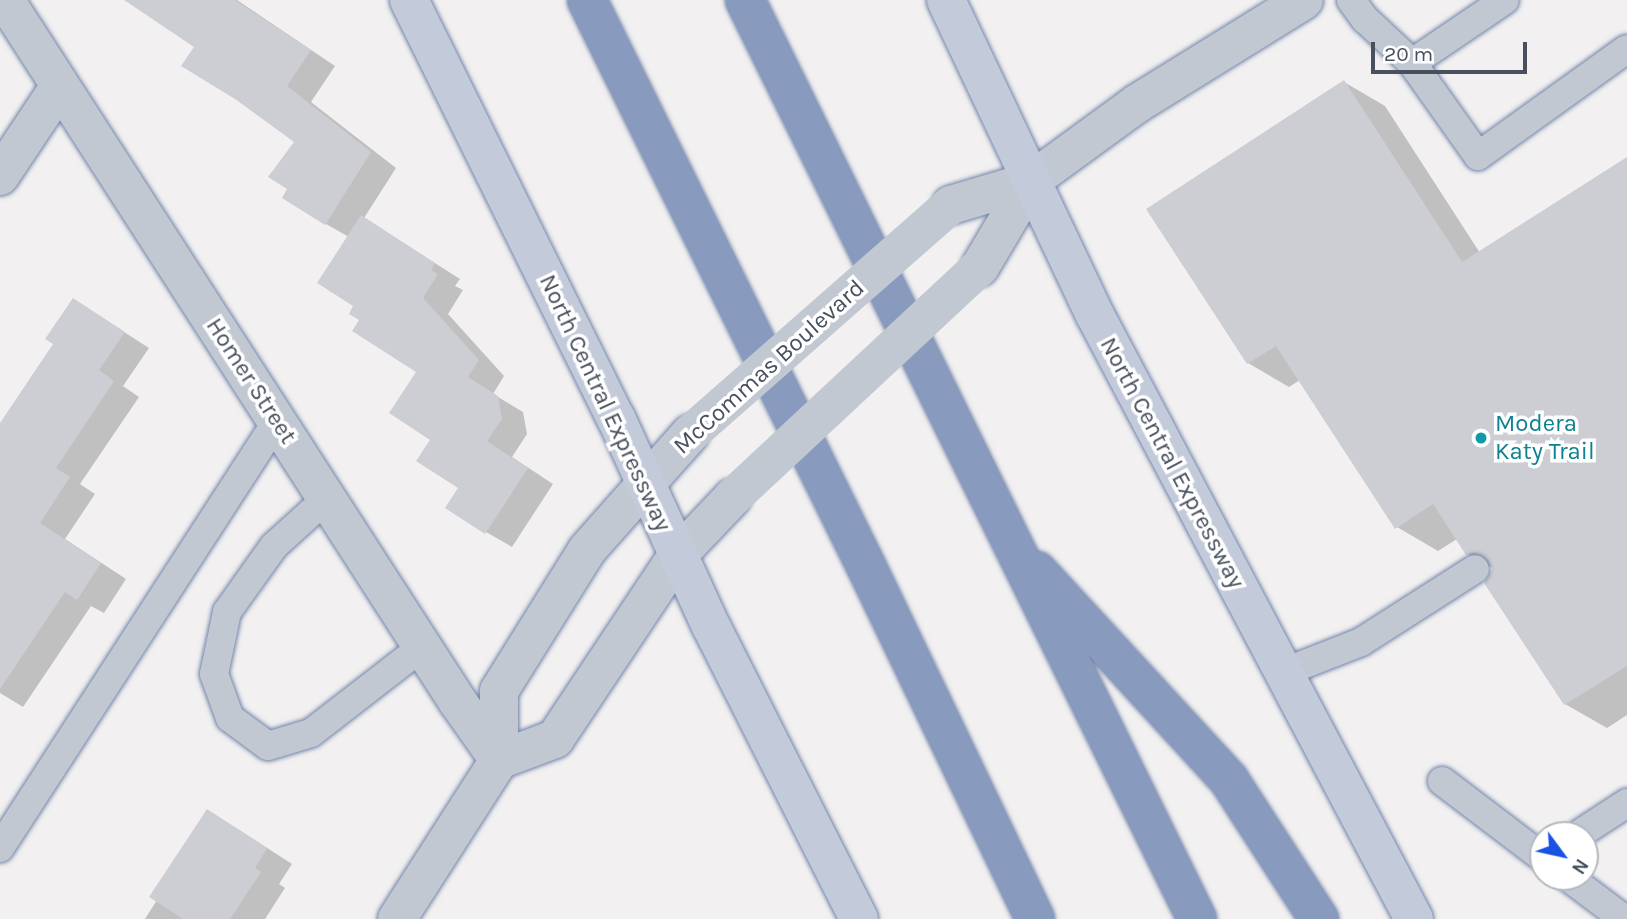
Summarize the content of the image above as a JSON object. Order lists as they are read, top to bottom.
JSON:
{
  "streets": {
    "main road": ["North Central Expressway"],
    "street": ["McCommas Boulevard", "Homer Street"]
  },
  "crossings": [
    ["McCommas Boulevard", "Homer Street"],
    ["McCommas Boulevard", "North Central Expressway"]
  ],
  "places": ["Modera Katy Trail"],
  "scale_bar": "20 m",
  "north": "bottom right"
}
